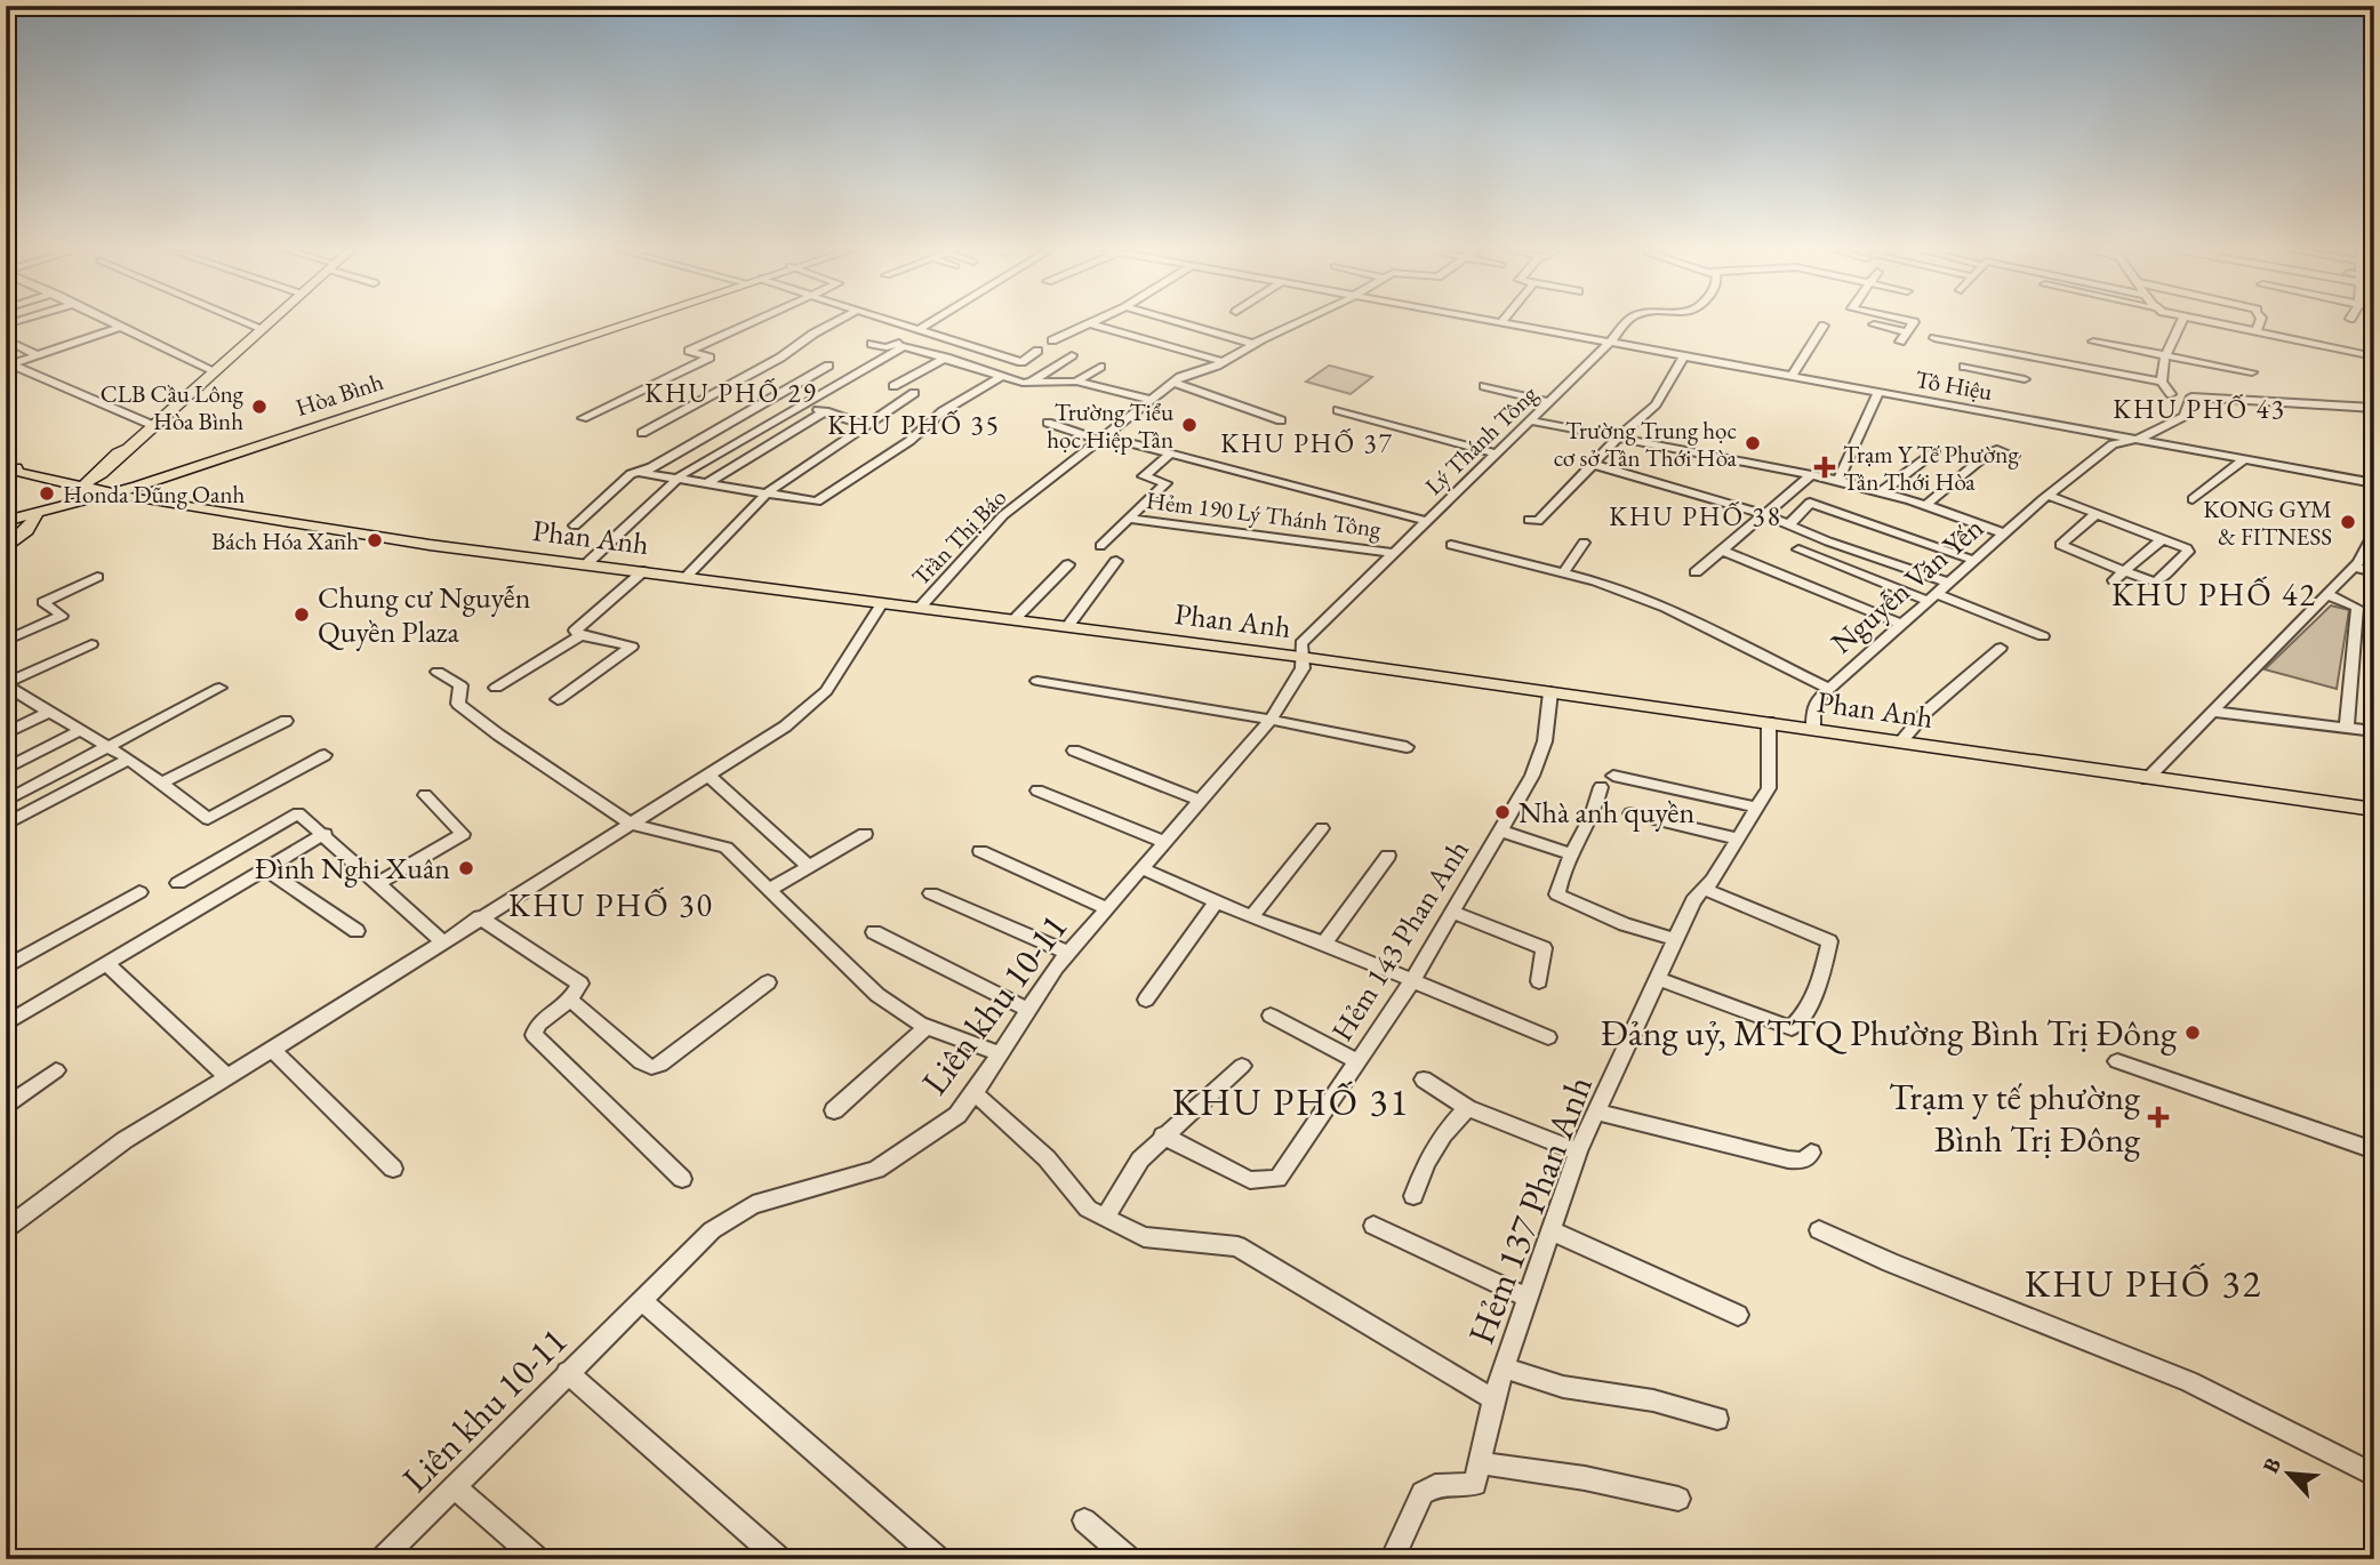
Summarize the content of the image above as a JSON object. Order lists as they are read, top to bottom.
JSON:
{
  "streets": {
    "main road": ["Hòa Bình", "Phan Anh"],
    "street": [
      "Tô Hiệu",
      "Lý Thánh Tông",
      "Hẻm 190 Lý Thánh Tông",
      "Trần Thị Báo",
      "Nguyễn Văn Yến",
      "Hẻm 143 Phan Anh",
      "Liên khu 10-11",
      "Hẻm 137 Phan Anh"
    ]
  },
  "crossings": [
    ["Tô Hiệu", "Lý Thánh Tông"],
    ["Tô Hiệu", "Nguyễn Văn Yến"],
    ["Hòa Bình", "Phan Anh"],
    ["Lý Thánh Tông", "Hẻm 190 Lý Thánh Tông"],
    ["Lý Thánh Tông", "Phan Anh"],
    ["Lý Thánh Tông", "Liên khu 10-11"],
    ["Phan Anh", "Trần Thị Báo"],
    ["Phan Anh", "Nguyễn Văn Yến"],
    ["Phan Anh", "Hẻm 143 Phan Anh"],
    ["Phan Anh", "Liên khu 10-11"],
    ["Phan Anh", "Hẻm 137 Phan Anh"]
  ],
  "districts": [
    "KHU PHỐ 29",
    "KHU PHỐ 43",
    "KHU PHỐ 35",
    "KHU PHỐ 37",
    "KHU PHỐ 38",
    "KHU PHỐ 42",
    "KHU PHỐ 30",
    "KHU PHỐ 31",
    "KHU PHỐ 32"
  ],
  "places": {
    "other": [
      "CLB Cầu Lông Hòa Bình",
      "Trường Tiểu học Hiệp Tân",
      "Trường Trung học cơ sở Tân Thới Hòa",
      "Honda Dũng Oanh",
      "KONG GYM & FITNESS",
      "Bách Hóa Xanh",
      "Chung cư Nguyễn Quyền Plaza",
      "Nhà anh quyền",
      "Đình Nghi Xuân",
      "Đảng uỷ, MTTQ Phường Bình Trị Đông"
    ],
    "health": ["Trạm Y Tế Phường Tân Thới Hòa", "Trạm y tế phường Bình Trị Đông"]
  },
  "north": "top left"
}
